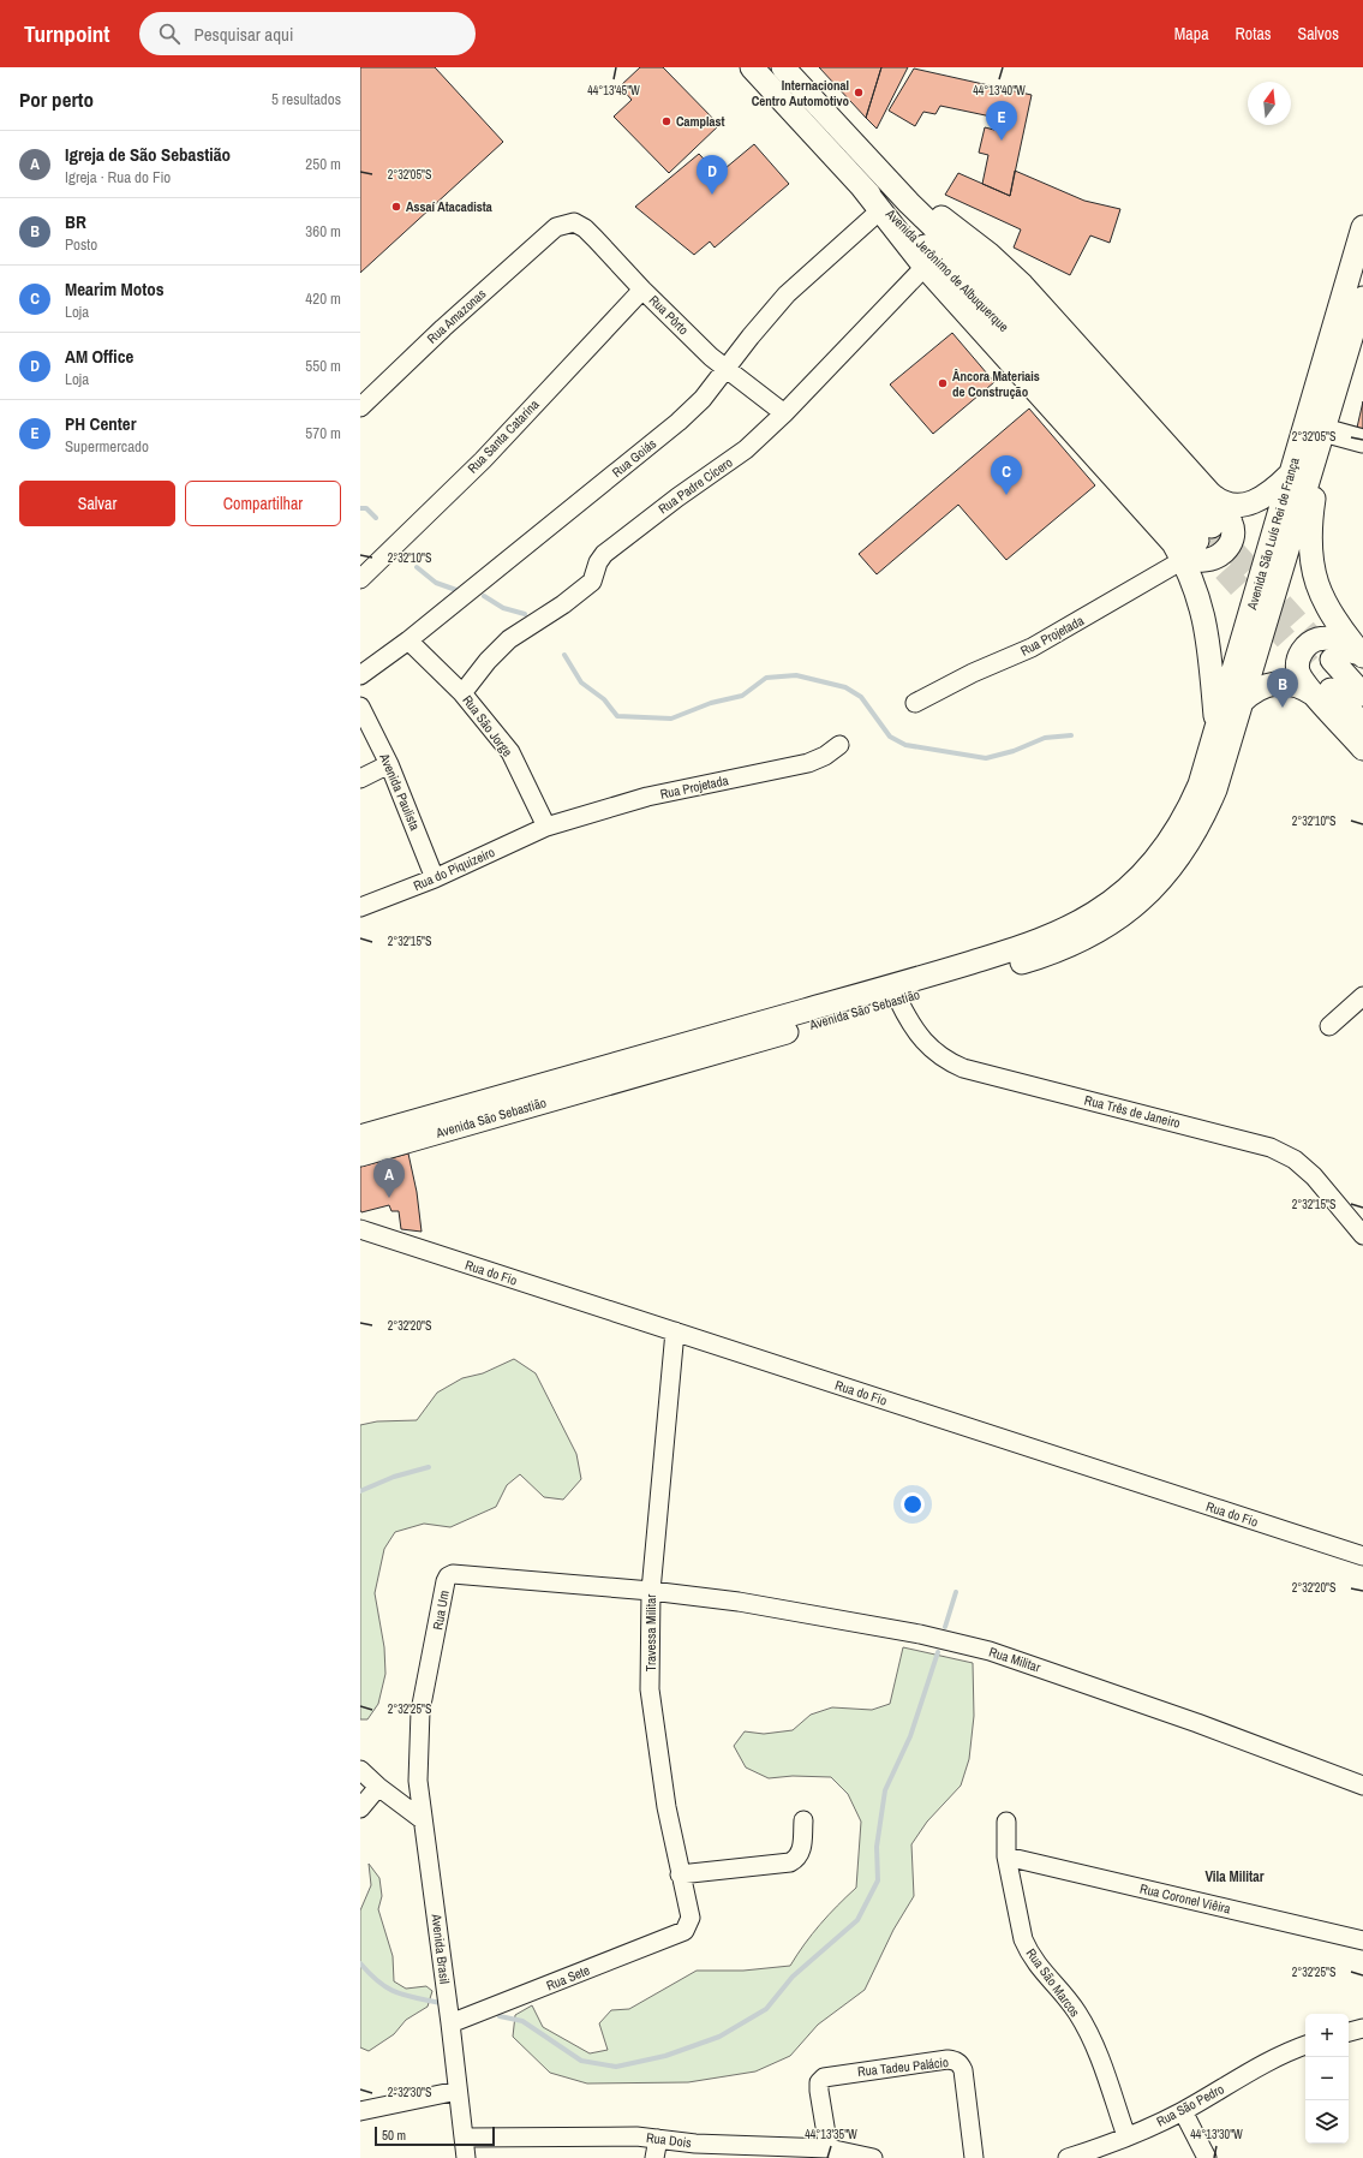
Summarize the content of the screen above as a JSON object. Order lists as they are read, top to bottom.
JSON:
{
  "streets": {
    "main road": ["Avenida Jerônimo de Albuquerque", "Avenida São Luís Rei de França", "Avenida São Sebastião"],
    "street": [
      "Rua Pôrto",
      "Rua Amazonas",
      "Rua Santa Catarina",
      "Rua Goiás",
      "Rua Padre Cícero",
      "Rua Projetada",
      "Rua São Jorge",
      "Avenida Paulista",
      "Rua do Piquizeiro",
      "Rua Três de Janeiro",
      "Rua do Fio",
      "Rua Um",
      "Travessa Militar",
      "Rua Militar",
      "Rua Coronel Viêira",
      "Avenida Brasil",
      "Rua Sete",
      "Rua São Marcos",
      "Rua Tadeu Palácio",
      "Rua São Pedro",
      "Rua Dois"
    ]
  },
  "crossings": [
    ["Rua Pôrto", "Rua Amazonas"],
    ["Rua Pôrto", "Rua Santa Catarina"],
    ["Rua Pôrto", "Rua Goiás"],
    ["Rua Pôrto", "Rua Padre Cícero"],
    ["Rua Goiás", "Rua São Jorge"],
    ["Rua Padre Cícero", "Rua São Jorge"],
    ["Avenida São Luís Rei de França", "Avenida São Sebastião"],
    ["Rua Projetada", "Rua São Jorge"],
    ["Rua Projetada", "Rua do Piquizeiro"],
    ["Rua São Jorge", "Rua do Piquizeiro"],
    ["Avenida Paulista", "Rua do Piquizeiro"],
    ["Avenida São Sebastião", "Rua Três de Janeiro"],
    ["Rua do Fio", "Travessa Militar"],
    ["Rua Um", "Travessa Militar"],
    ["Rua Um", "Rua Militar"],
    ["Rua Um", "Avenida Brasil"],
    ["Travessa Militar", "Rua Militar"],
    ["Travessa Militar", "Rua Sete"],
    ["Rua Coronel Viêira", "Rua São Marcos"],
    ["Avenida Brasil", "Rua Sete"],
    ["Avenida Brasil", "Rua Dois"],
    ["Rua São Marcos", "Rua São Pedro"],
    ["Rua Tadeu Palácio", "Rua Dois"]
  ],
  "districts": ["Vila Militar"],
  "places": [
    "Internacional Centro Automotivo",
    "Camplast",
    "Assaí Atacadista",
    "Âncora Materiais de Construção"
  ],
  "scale_bar": "50 m",
  "north": "top",
  "page": {
    "header": "Turnpoint",
    "search": "Pesquisar aqui",
    "nav": ["Mapa", "Rotas", "Salvos"],
    "heading": ["Por perto", "5 resultados"],
    "pins": [
      "E",
      "D",
      "C",
      "B",
      "A"
    ],
    "list": [
      {
        "mark": "A",
        "name": "Igreja de São Sebastião",
        "note": "Igreja · Rua do Fio",
        "value": "250 m"
      },
      {
        "mark": "B",
        "name": "BR",
        "note": "Posto",
        "value": "360 m"
      },
      {
        "mark": "C",
        "name": "Mearim Motos",
        "note": "Loja",
        "value": "420 m"
      },
      {
        "mark": "D",
        "name": "AM Office",
        "note": "Loja",
        "value": "550 m"
      },
      {
        "mark": "E",
        "name": "PH Center",
        "note": "Supermercado",
        "value": "570 m"
      }
    ],
    "buttons": ["Salvar", "Compartilhar"],
    "map_buttons": ["+", "−"],
    "scale": "50 m"
  },
  "coordinates": [
    "44°13'45\"W",
    "44°13'40\"W",
    "2°32'05\"S",
    "2°32'10\"S",
    "2°32'15\"S",
    "2°32'20\"S",
    "2°32'25\"S",
    "2°32'30\"S",
    "44°13'35\"W",
    "44°13'30\"W"
  ]
}
